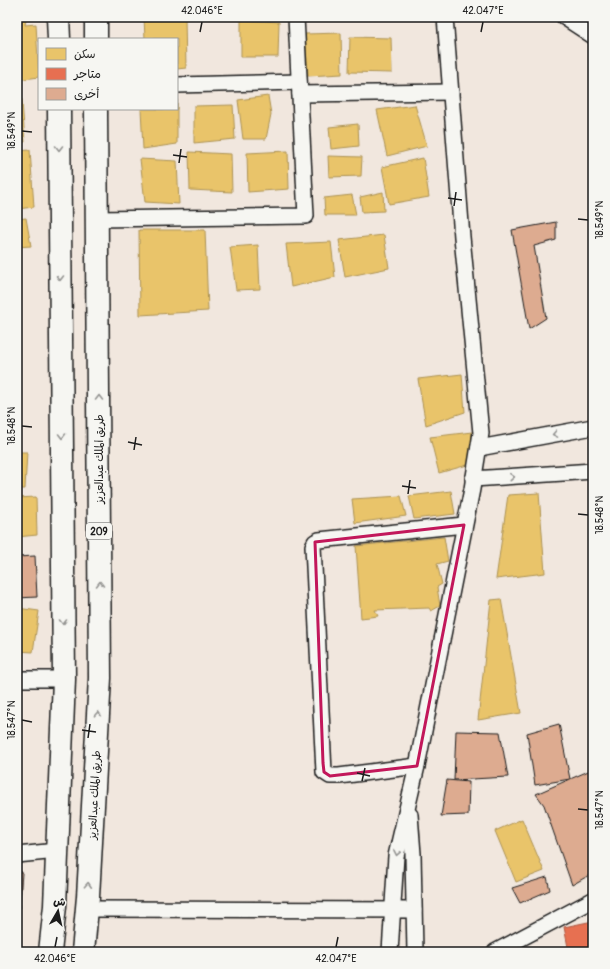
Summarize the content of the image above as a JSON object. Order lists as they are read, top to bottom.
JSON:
{
  "streets": {
    "main road": ["طريق الملك عبدالعزيز", "209"]
  },
  "legend": ["سكن", "متاجر", "أخرى"],
  "north": "top",
  "coordinates": [
    "42.046°E",
    "42.047°E",
    "18.549°N",
    "18.548°N",
    "18.547°N"
  ]
}
